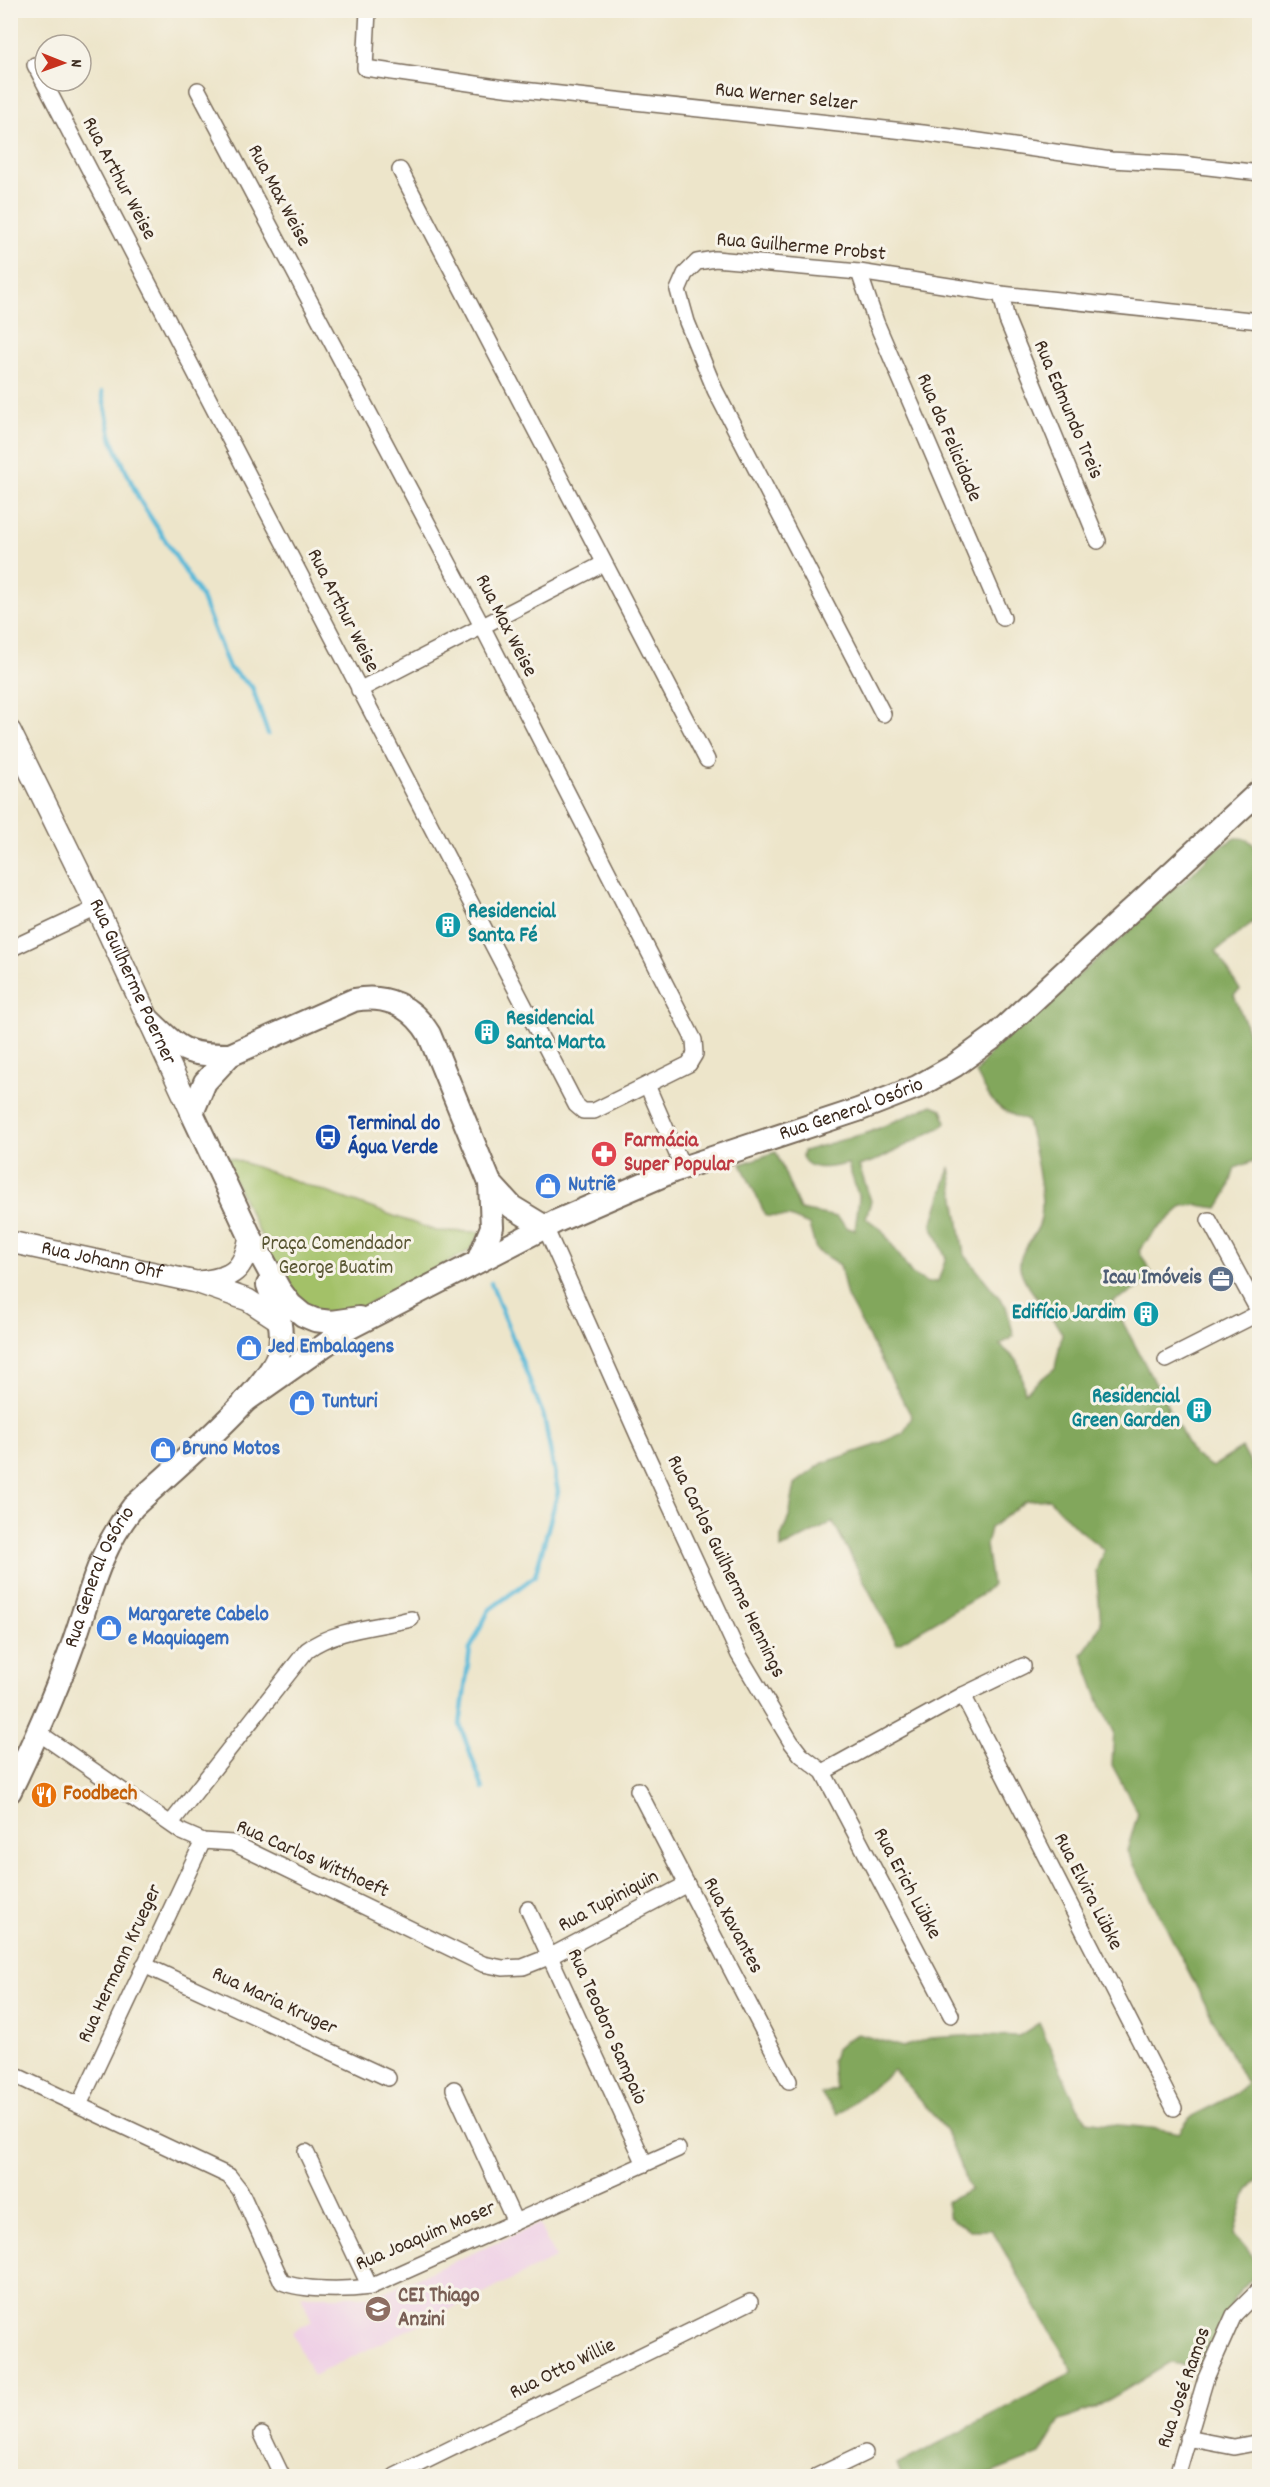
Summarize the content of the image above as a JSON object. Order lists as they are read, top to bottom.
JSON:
{
  "streets": {
    "main road": ["Rua Guilherme Poerner", "Rua General Osório"],
    "street": [
      "Rua Werner Selzer",
      "Rua Arthur Weise",
      "Rua Max Weise",
      "Rua Guilherme Probst",
      "Rua Edmundo Treis",
      "Rua da Felicidade",
      "Rua Johann Ohf",
      "Rua Carlos Guilherme Hennings",
      "Rua Carlos Witthoeft",
      "Rua Erich Lübke",
      "Rua Elvira Lübke",
      "Rua Tupiniquin",
      "Rua Xavantes",
      "Rua Hermann Krueger",
      "Rua Maria Kruger",
      "Rua Teodoro Sampaio",
      "Rua Joaquim Moser",
      "Rua Otto Willie",
      "Rua José Ramos"
    ]
  },
  "crossings": [
    ["Rua Arthur Weise", "Rua Max Weise"],
    ["Rua Guilherme Probst", "Rua Edmundo Treis"],
    ["Rua Guilherme Probst", "Rua da Felicidade"],
    ["Rua Guilherme Poerner", "Rua General Osório"],
    ["Rua Guilherme Poerner", "Rua Johann Ohf"],
    ["Rua General Osório", "Rua Johann Ohf"],
    ["Rua General Osório", "Rua Carlos Guilherme Hennings"],
    ["Rua General Osório", "Rua Carlos Witthoeft"],
    ["Rua Carlos Guilherme Hennings", "Rua Erich Lübke"],
    ["Rua Carlos Witthoeft", "Rua Tupiniquin"],
    ["Rua Carlos Witthoeft", "Rua Hermann Krueger"],
    ["Rua Carlos Witthoeft", "Rua Teodoro Sampaio"],
    ["Rua Tupiniquin", "Rua Xavantes"],
    ["Rua Tupiniquin", "Rua Teodoro Sampaio"],
    ["Rua Hermann Krueger", "Rua Maria Kruger"],
    ["Rua Hermann Krueger", "Rua Joaquim Moser"],
    ["Rua Teodoro Sampaio", "Rua Joaquim Moser"]
  ],
  "parks": ["Praça Comendador George Buatim"],
  "places": {
    "building": [
      "Residencial Santa Fé",
      "Residencial Santa Marta",
      "Edifício Jardim",
      "Residencial Green Garden"
    ],
    "bus stop": ["Terminal do Água Verde"],
    "pharmacy": ["Farmácia Super Popular"],
    "shop": [
      "Nutriê",
      "Jed Embalagens",
      "Tunturi",
      "Bruno Motos",
      "Margarete Cabelo e Maquiagem"
    ],
    "office": ["Icau Imóveis"],
    "restaurant": ["Foodbech"],
    "school or university": ["CEI Thiago Anzini"]
  },
  "north": "right"
}
